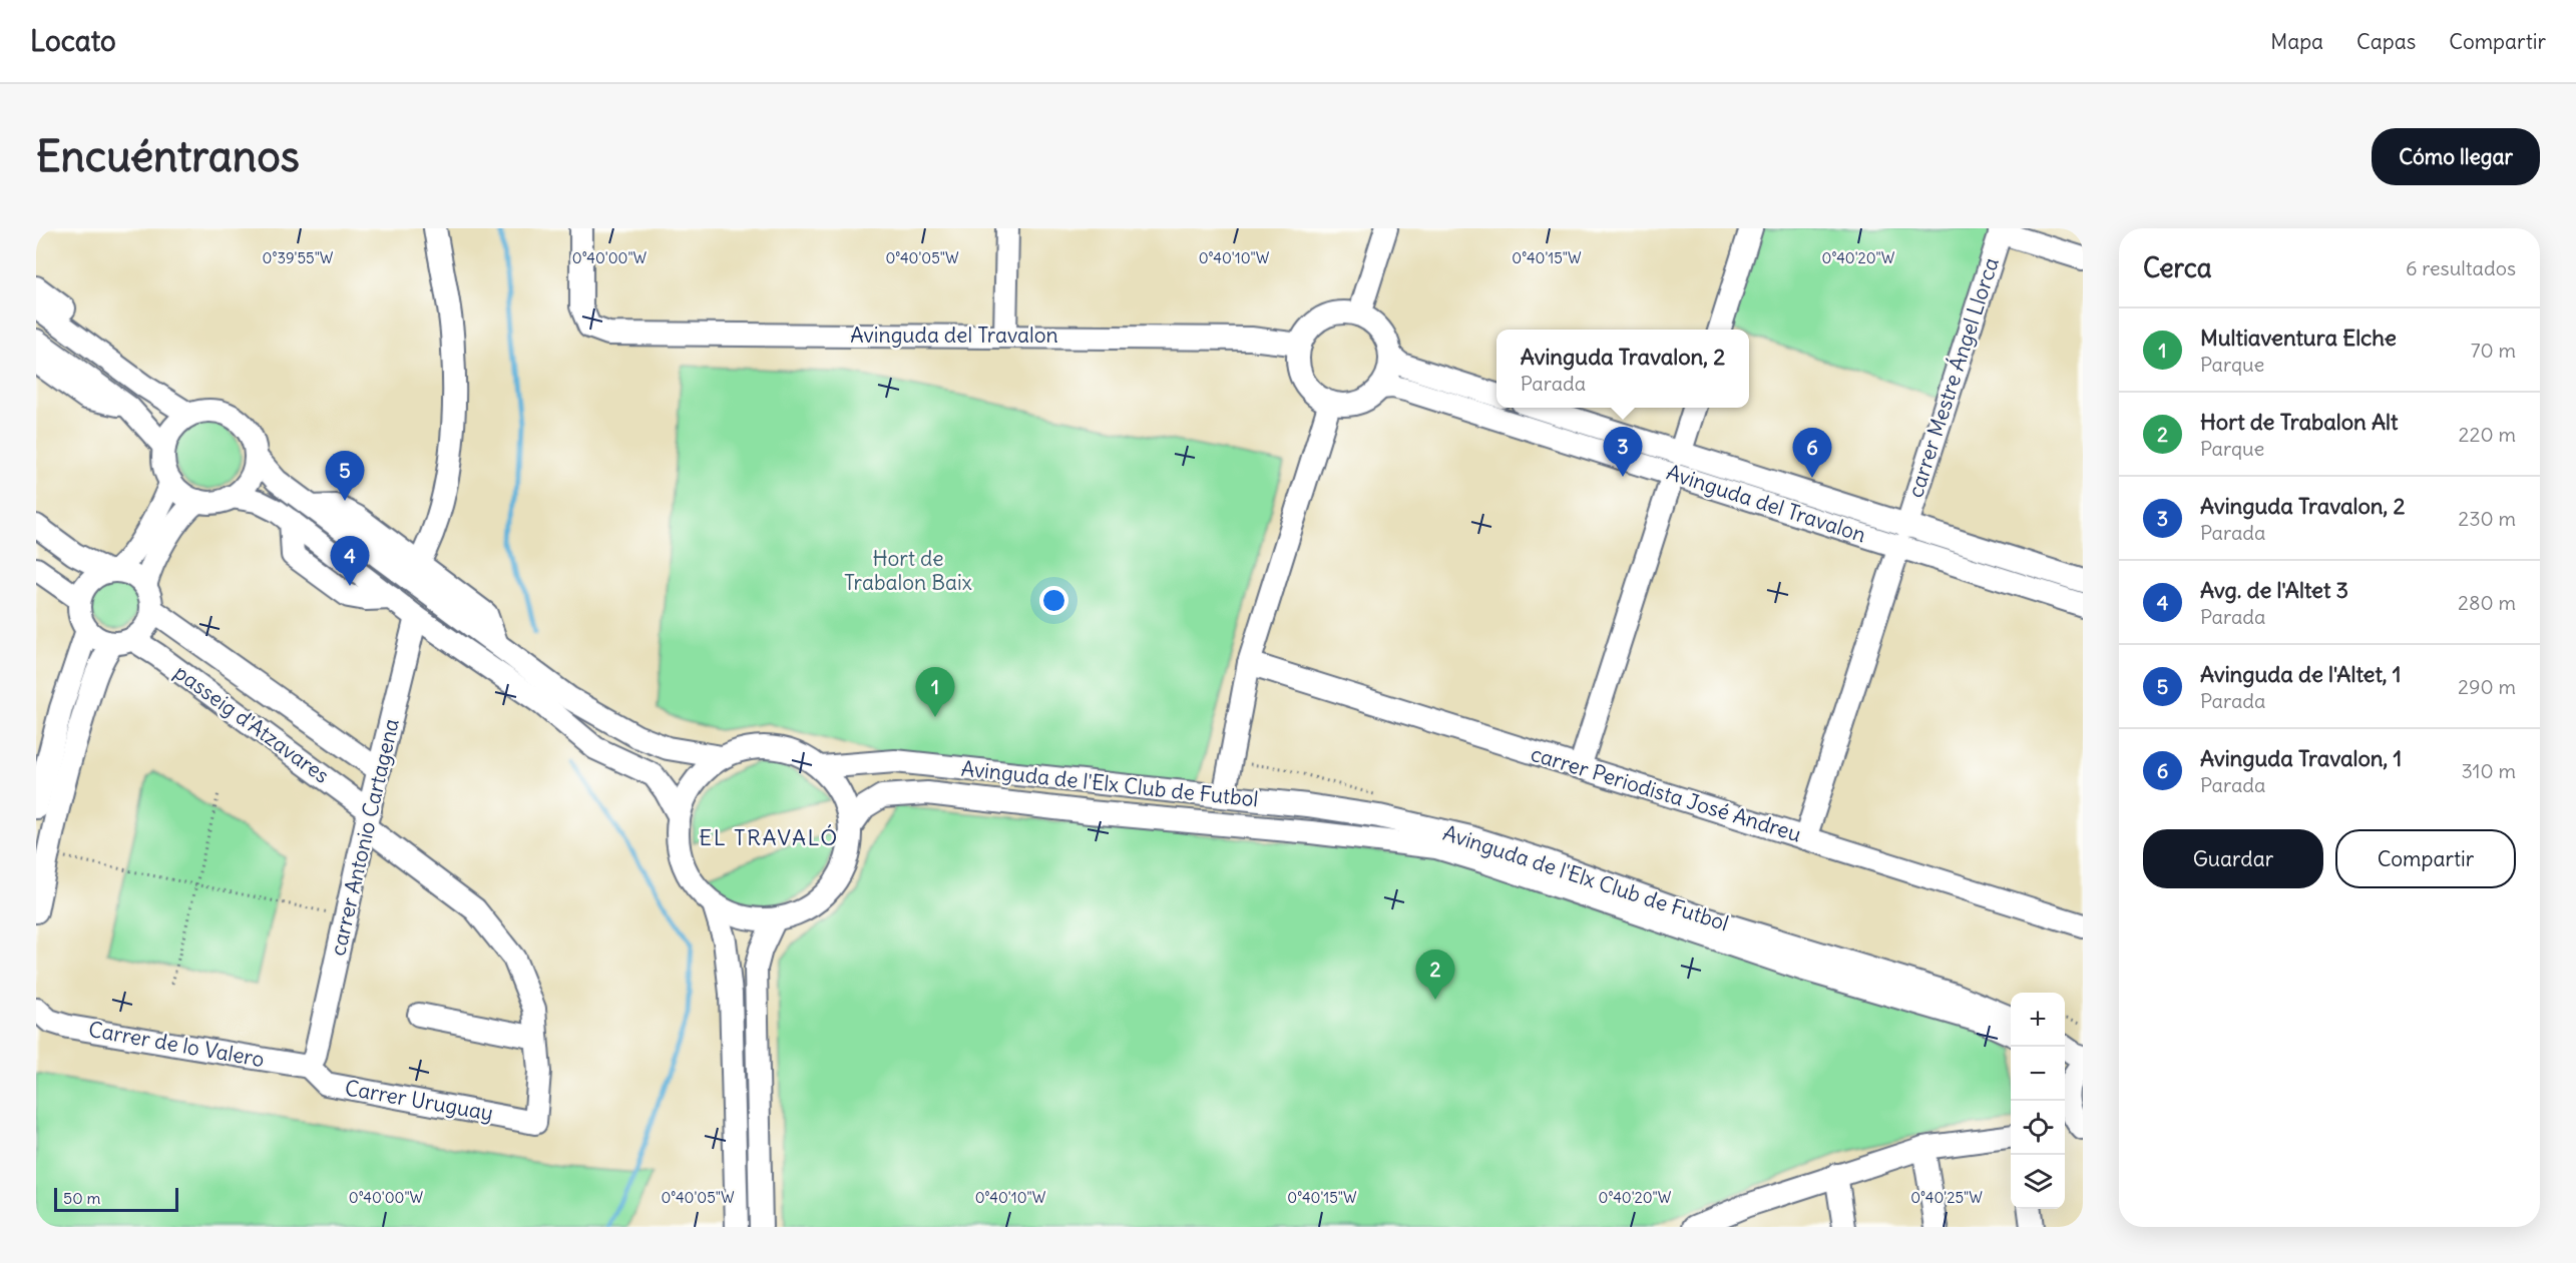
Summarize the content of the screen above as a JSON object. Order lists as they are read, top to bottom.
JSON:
{
  "streets": {
    "street": [
      "Avinguda del Travalon",
      "carrer Mestre Ángel Llorca",
      "passeig d'Atzavares",
      "Avinguda de l'Elx Club de Futbol",
      "carrer Periodista José Andreu",
      "carrer Antonio Cartagena",
      "Carrer de lo Valero",
      "Carrer Uruguay"
    ]
  },
  "crossings": [
    ["Avinguda del Travalon", "carrer Mestre Ángel Llorca"],
    ["carrer Mestre Ángel Llorca", "carrer Periodista José Andreu"],
    ["passeig d'Atzavares", "carrer Antonio Cartagena"],
    ["passeig d'Atzavares", "Carrer Uruguay"],
    ["carrer Antonio Cartagena", "Carrer de lo Valero"],
    ["carrer Antonio Cartagena", "Carrer Uruguay"],
    ["Carrer de lo Valero", "Carrer Uruguay"]
  ],
  "districts": ["EL TRAVALÓ"],
  "parks": ["Hort de Trabalon Baix"],
  "scale_bar": "50 m",
  "page": {
    "header": "Locato",
    "nav": ["Mapa", "Capas", "Compartir"],
    "buttons": [
      "Cómo llegar",
      ["Guardar", "Compartir"]
    ],
    "title": "Encuéntranos",
    "heading": ["Cerca", "6 resultados"],
    "list": [
      {
        "mark": "1",
        "name": "Multiaventura Elche",
        "note": "Parque",
        "value": "70 m"
      },
      {
        "mark": "2",
        "name": "Hort de Trabalon Alt",
        "note": "Parque",
        "value": "220 m"
      },
      {
        "mark": "3",
        "name": "Avinguda Travalon, 2",
        "note": "Parada",
        "value": "230 m"
      },
      {
        "mark": "4",
        "name": "Avg. de l'Altet 3",
        "note": "Parada",
        "value": "280 m"
      },
      {
        "mark": "5",
        "name": "Avinguda de l'Altet, 1",
        "note": "Parada",
        "value": "290 m"
      },
      {
        "mark": "6",
        "name": "Avinguda Travalon, 1",
        "note": "Parada",
        "value": "310 m"
      }
    ],
    "popup": ["Avinguda Travalon, 2", "Parada"],
    "pins": [
      "3",
      "6",
      "5",
      "4",
      "1",
      "2"
    ],
    "map_buttons": ["+", "−"],
    "scale": "50 m"
  },
  "coordinates": [
    "0°39'55\"W",
    "0°40'00\"W",
    "0°40'05\"W",
    "0°40'10\"W",
    "0°40'15\"W",
    "0°40'20\"W",
    "0°40'25\"W"
  ]
}
